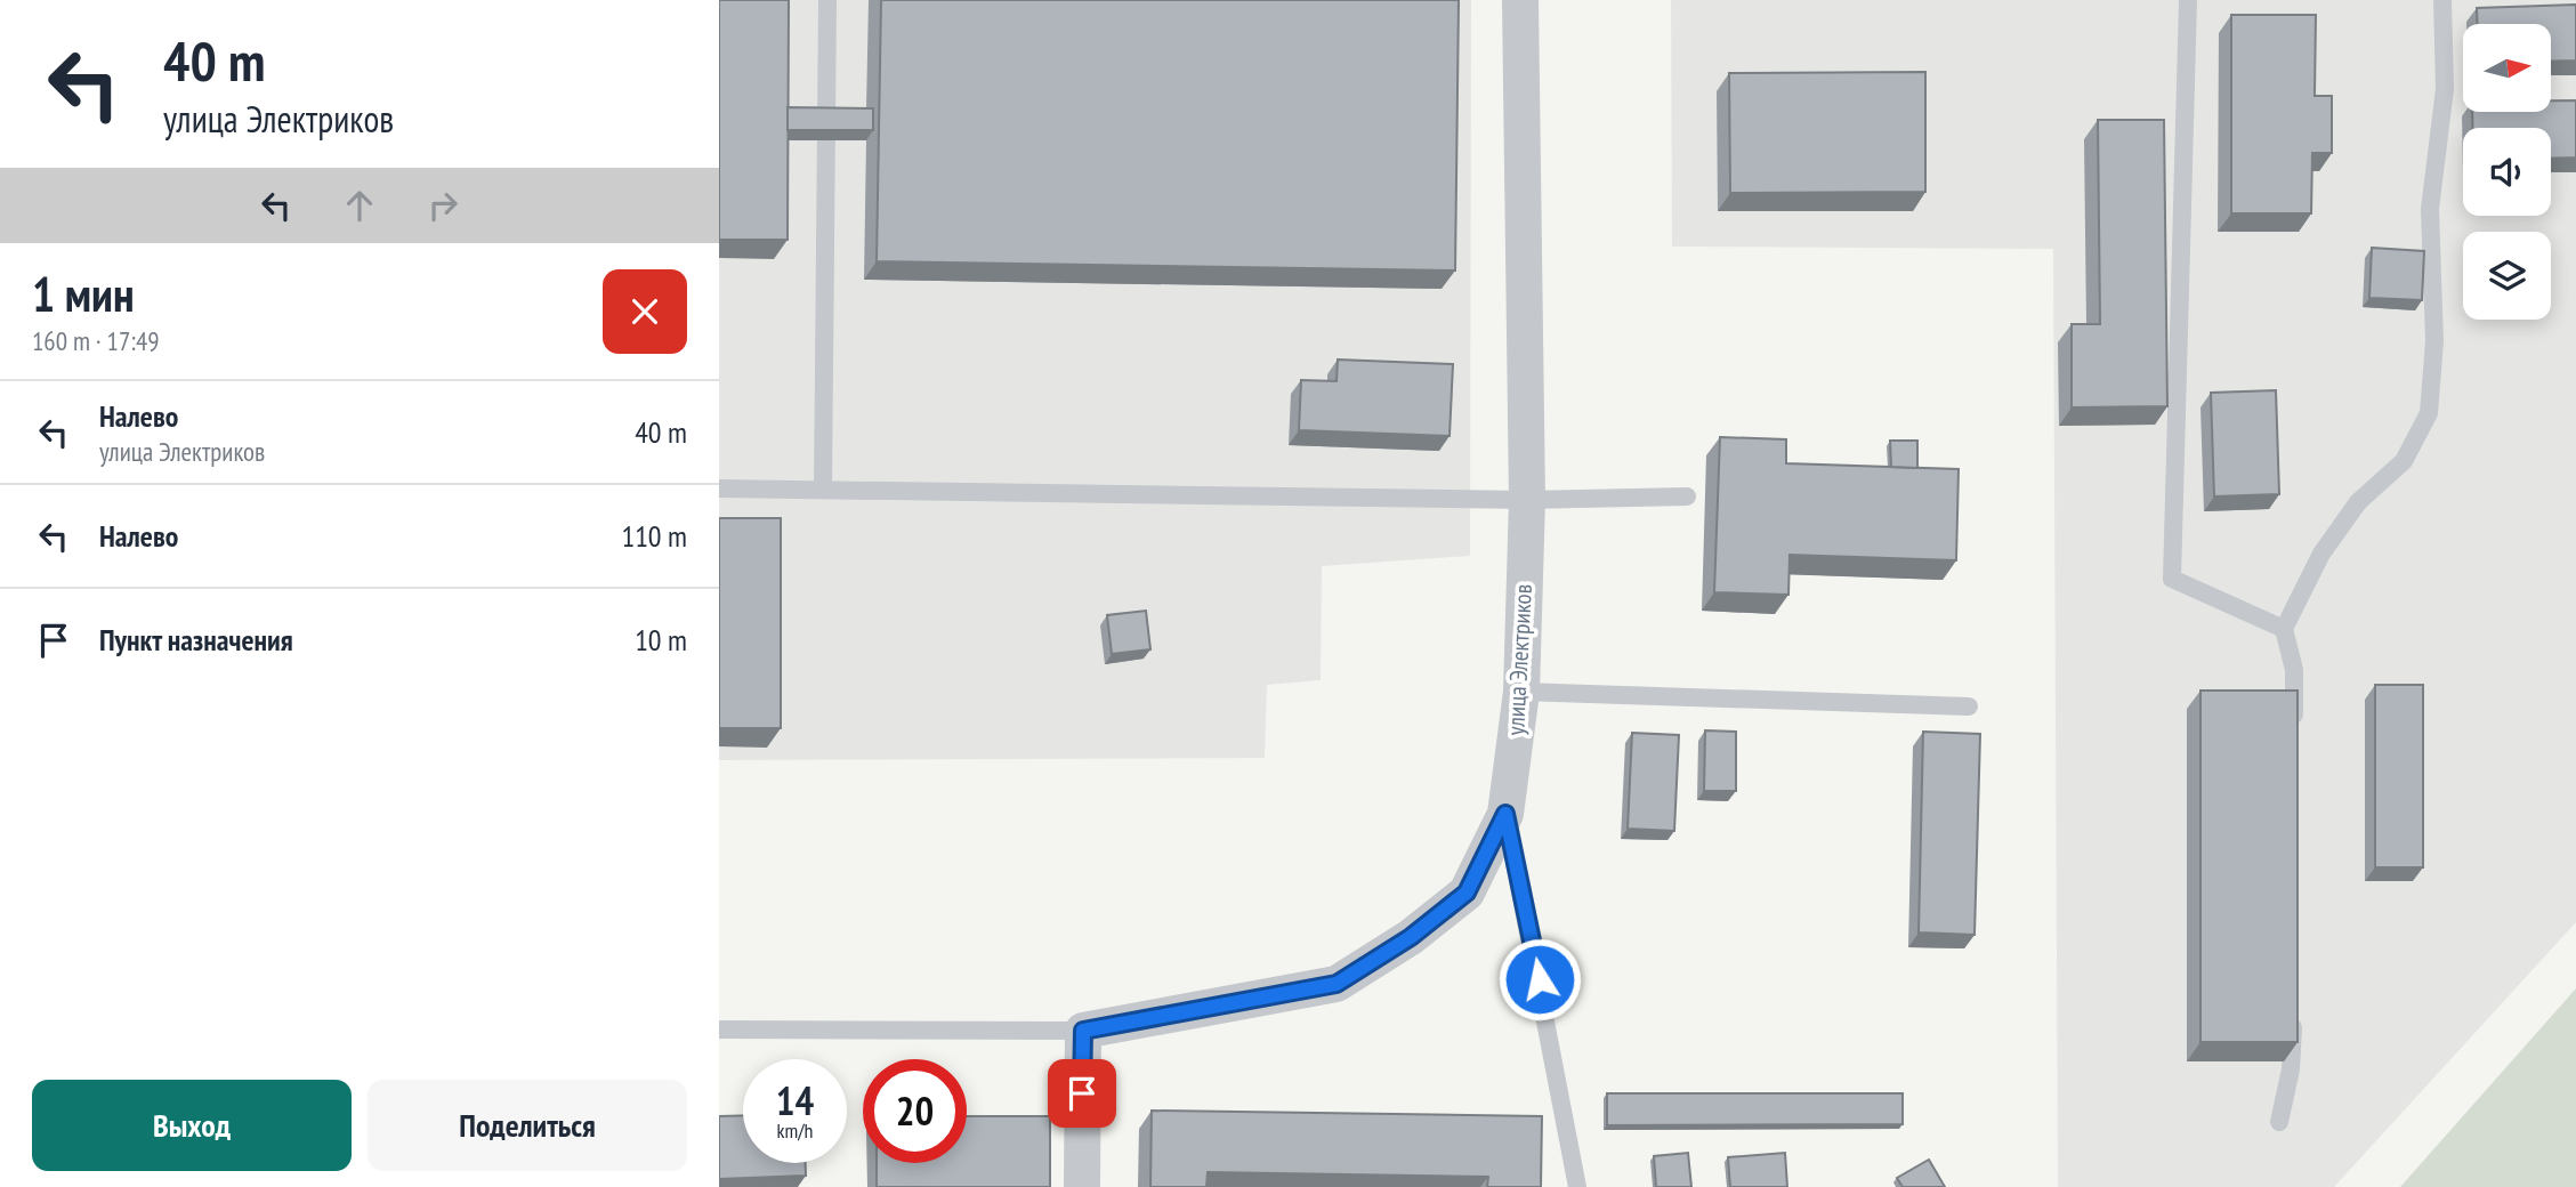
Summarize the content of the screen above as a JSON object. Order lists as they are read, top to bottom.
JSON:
{
  "streets": {
    "street": ["улица Электриков"]
  },
  "north": "right",
  "page": {
    "turn": ["40 m", "улица Электриков"],
    "heading": ["1 мин", "160 m · 17:49"],
    "list": [
      {
        "name": "Налево",
        "note": "улица Электриков",
        "value": "40 m"
      },
      {
        "name": "Налево",
        "value": "110 m"
      },
      {
        "name": "Пункт назначения",
        "value": "10 m"
      }
    ],
    "speed": "14 km/h",
    "limit": "20",
    "buttons": ["Выход", "Поделиться"]
  }
}
